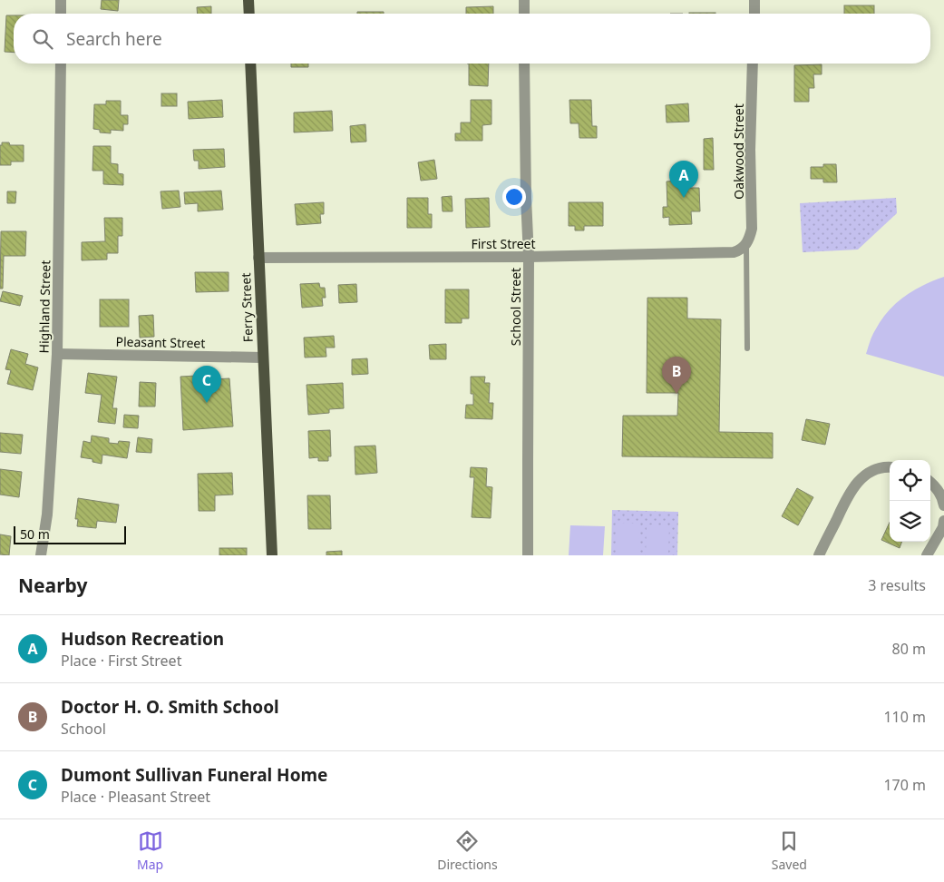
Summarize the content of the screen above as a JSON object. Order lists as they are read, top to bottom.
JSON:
{
  "streets": {
    "main road": ["Ferry Street"],
    "street": [
      "Oakwood Street",
      "First Street",
      "Highland Street",
      "School Street",
      "Pleasant Street"
    ]
  },
  "crossings": [
    ["Oakwood Street", "First Street"],
    ["First Street", "School Street"],
    ["First Street", "Ferry Street"],
    ["Highland Street", "Pleasant Street"],
    ["Ferry Street", "Pleasant Street"]
  ],
  "scale_bar": "50 m",
  "page": {
    "search": "Search here",
    "pins": ["A", "B", "C"],
    "scale": "50 m",
    "heading": ["Nearby", "3 results"],
    "list": [
      {
        "mark": "A",
        "name": "Hudson Recreation",
        "note": "Place · First Street",
        "value": "80 m"
      },
      {
        "mark": "B",
        "name": "Doctor H. O. Smith School",
        "note": "School",
        "value": "110 m"
      },
      {
        "mark": "C",
        "name": "Dumont Sullivan Funeral Home",
        "note": "Place · Pleasant Street",
        "value": "170 m"
      }
    ],
    "nav": ["Map", "Directions", "Saved"]
  }
}
